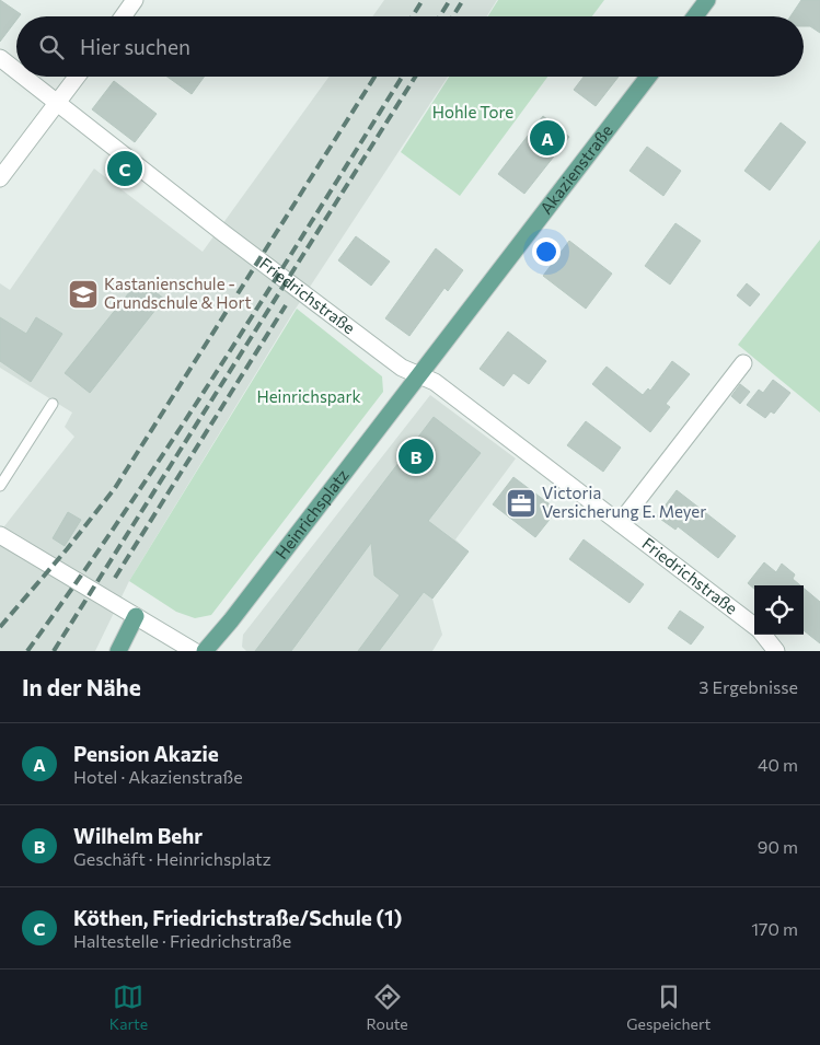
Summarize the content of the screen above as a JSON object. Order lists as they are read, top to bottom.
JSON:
{
  "streets": {
    "main road": ["Akazienstraße", "Heinrichsplatz"],
    "street": ["Friedrichstraße"]
  },
  "crossings": [
    ["Akazienstraße", "Friedrichstraße"],
    ["Akazienstraße", "Heinrichsplatz"],
    ["Friedrichstraße", "Heinrichsplatz"]
  ],
  "parks": ["Hohle Tore", "Heinrichspark"],
  "places": {
    "school or university": ["Kastanienschule - Grundschule & Hort"],
    "office": ["Victoria Versicherung E. Meyer"]
  },
  "page": {
    "search": "Hier suchen",
    "pins": ["A", "C", "B"],
    "heading": ["In der Nähe", "3 Ergebnisse"],
    "list": [
      {
        "mark": "A",
        "name": "Pension Akazie",
        "note": "Hotel · Akazienstraße",
        "value": "40 m"
      },
      {
        "mark": "B",
        "name": "Wilhelm Behr",
        "note": "Geschäft · Heinrichsplatz",
        "value": "90 m"
      },
      {
        "mark": "C",
        "name": "Köthen, Friedrichstraße/Schule (1)",
        "note": "Haltestelle · Friedrichstraße",
        "value": "170 m"
      }
    ],
    "nav": ["Karte", "Route", "Gespeichert"]
  }
}
